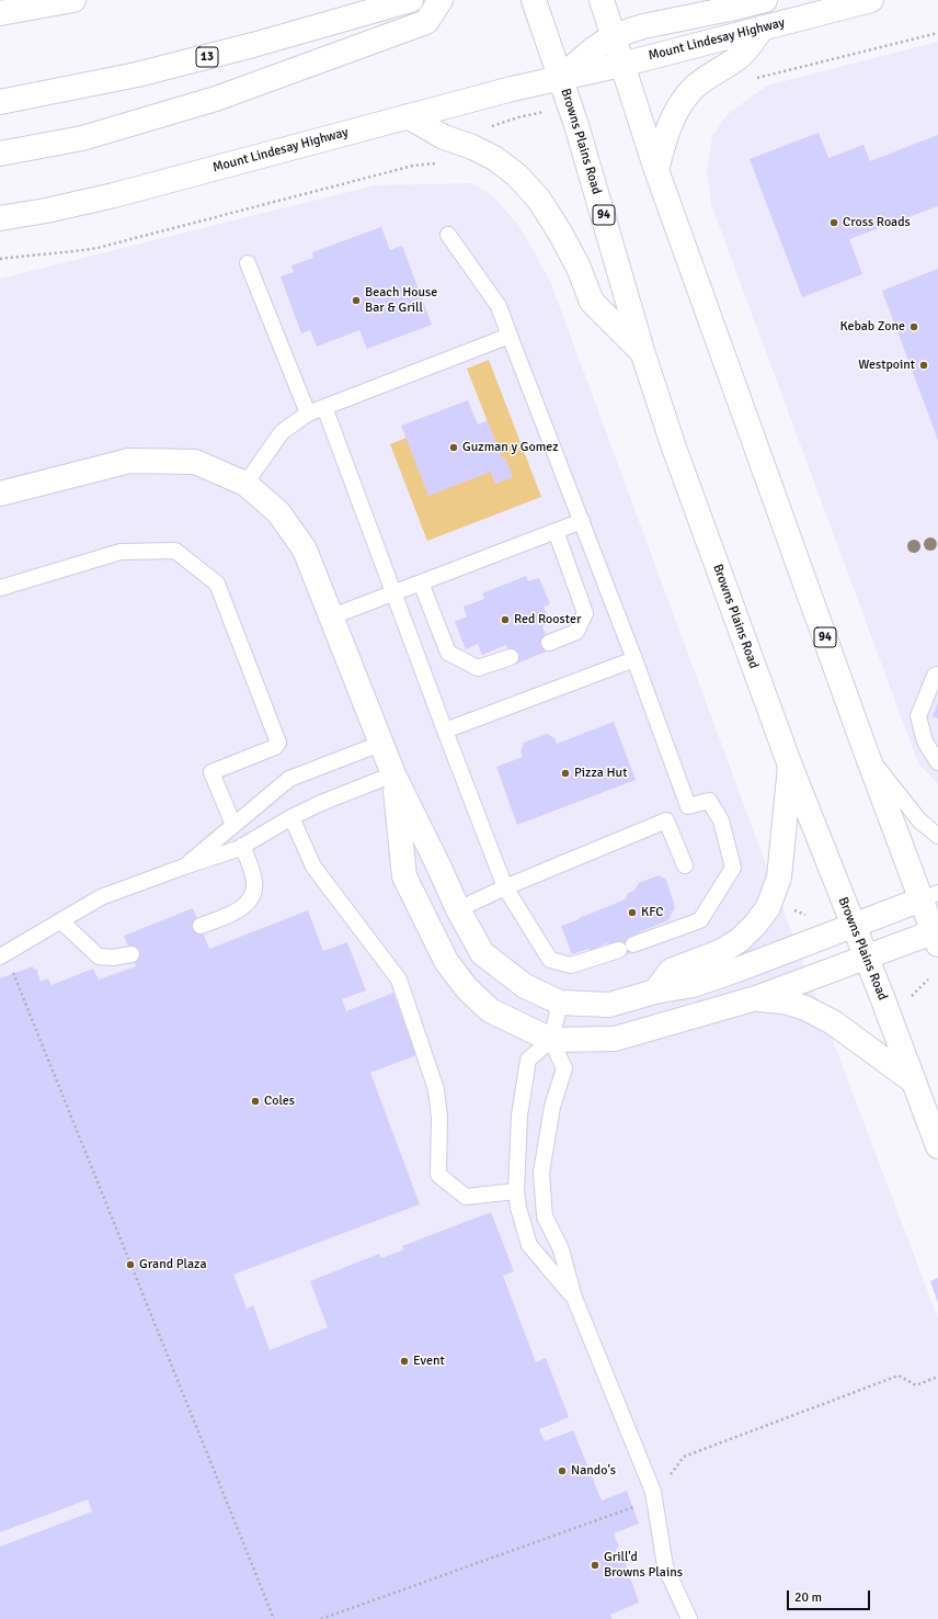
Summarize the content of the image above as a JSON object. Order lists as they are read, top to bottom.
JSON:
{
  "streets": {
    "main road": [
      "Mount Lindesay Highway",
      "13",
      "Browns Plains Road",
      "94"
    ]
  },
  "crossings": [
    ["Mount Lindesay Highway", "Browns Plains Road"],
    ["Mount Lindesay Highway", "94"]
  ],
  "places": [
    "Cross Roads",
    "Beach House Bar & Grill",
    "Kebab Zone",
    "Westpoint",
    "Guzman y Gomez",
    "Red Rooster",
    "Pizza Hut",
    "KFC",
    "Coles",
    "Grand Plaza",
    "Event",
    "Nando's",
    "Grill'd Browns Plains"
  ],
  "scale_bar": "20 m"
}
